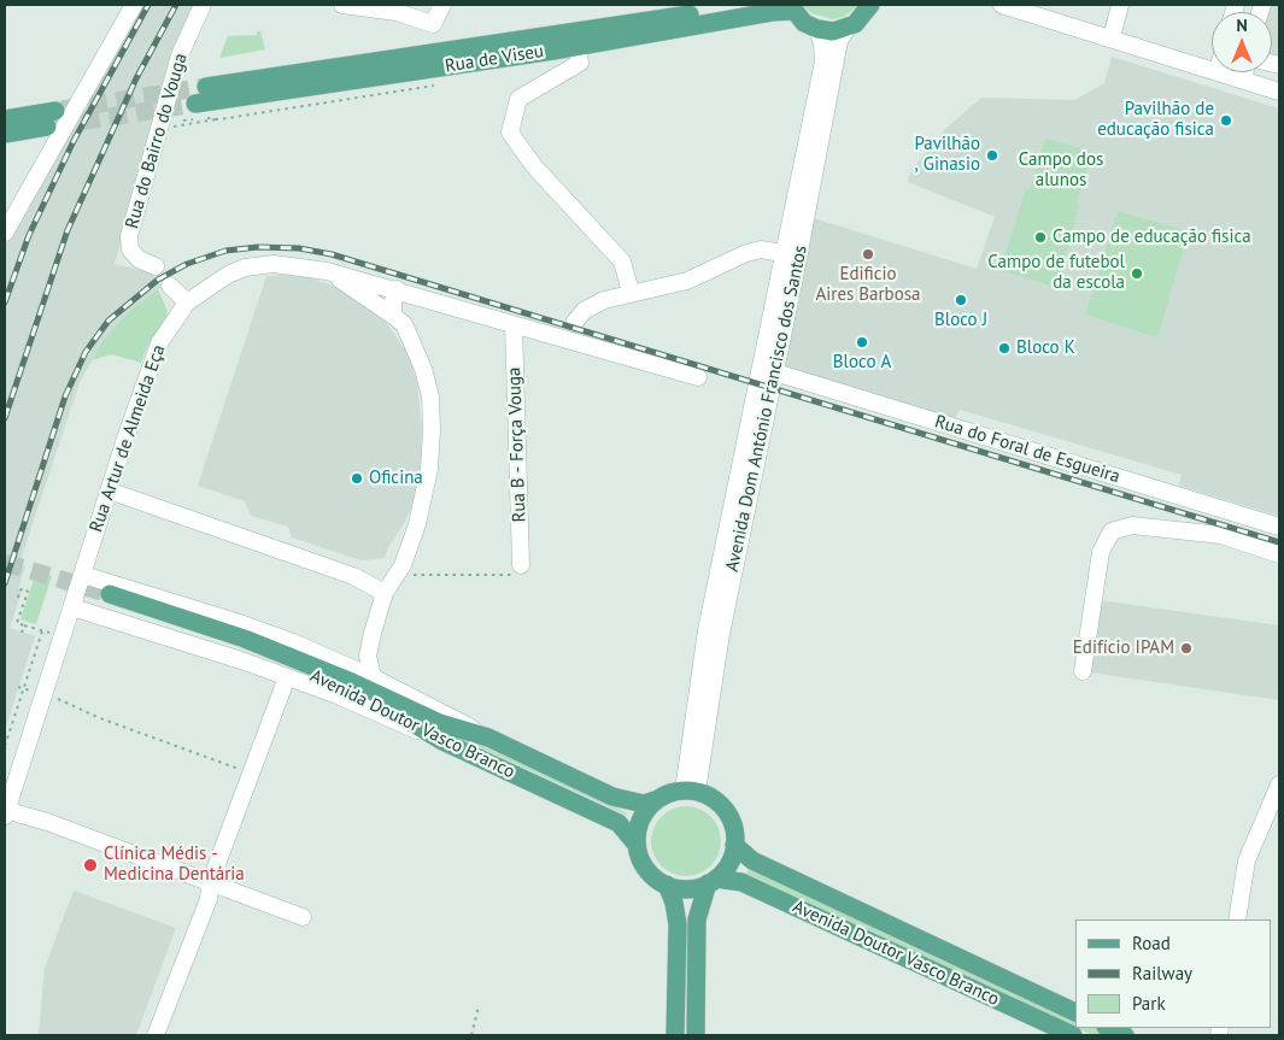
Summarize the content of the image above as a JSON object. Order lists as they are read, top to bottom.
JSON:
{
  "streets": {
    "main road": ["Rua de Viseu", "Avenida Doutor Vasco Branco"],
    "street": [
      "Rua do Bairro do Vouga",
      "Avenida Dom António Francisco dos Santos",
      "Rua Artur de Almeida Eça",
      "Rua B - Força Vouga",
      "Rua do Foral de Esgueira"
    ]
  },
  "crossings": [
    ["Rua de Viseu", "Avenida Dom António Francisco dos Santos"],
    ["Avenida Dom António Francisco dos Santos", "Rua do Foral de Esgueira"],
    ["Avenida Dom António Francisco dos Santos", "Avenida Doutor Vasco Branco"],
    ["Rua Artur de Almeida Eça", "Rua B - Força Vouga"],
    ["Rua Artur de Almeida Eça", "Avenida Doutor Vasco Branco"]
  ],
  "parks": ["Campo dos alunos"],
  "places": [
    "Pavilhão de educação fisica",
    "Pavilhão , Ginasio",
    "Campo de educação fisica",
    "Edificio Aires Barbosa",
    "Campo de futebol da escola",
    "Bloco J",
    "Bloco A",
    "Bloco K",
    "Oficina",
    "Edifício IPAM",
    "Clínica Médis - Medicina Dentária"
  ],
  "legend": ["Road", "Railway", "Park"],
  "north": "top"
}
